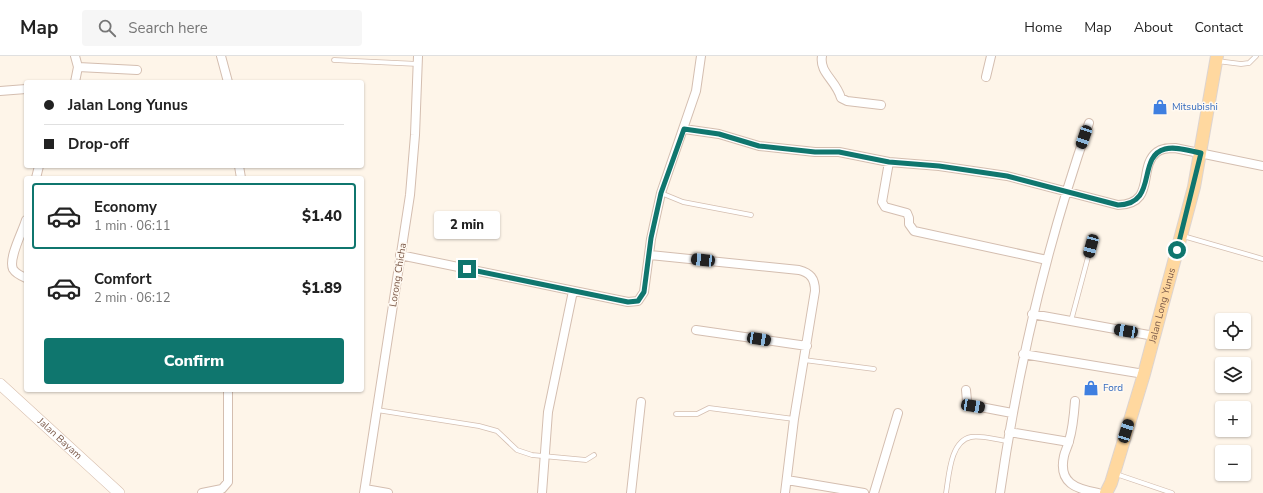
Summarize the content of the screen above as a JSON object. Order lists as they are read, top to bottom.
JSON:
{
  "streets": {
    "main road": ["Jalan Long Yunus", "Jalan Bayam"],
    "street": ["Lorong Chicha"]
  },
  "places": {
    "shop": ["Mitsubishi", "Ford"]
  },
  "page": {
    "header": "Map",
    "search": "Search here",
    "nav": [
      "Home",
      "Map",
      "About",
      "Contact"
    ],
    "banner": ["Jalan Long Yunus", "Drop-off"],
    "list": [
      {
        "name": "Economy",
        "note": "1 min · 06:11",
        "value": "$1.40"
      },
      {
        "name": "Comfort",
        "note": "2 min · 06:12",
        "value": "$1.89"
      }
    ],
    "bubble": "2 min",
    "map_buttons": ["+", "−"],
    "buttons": "Confirm"
  }
}
